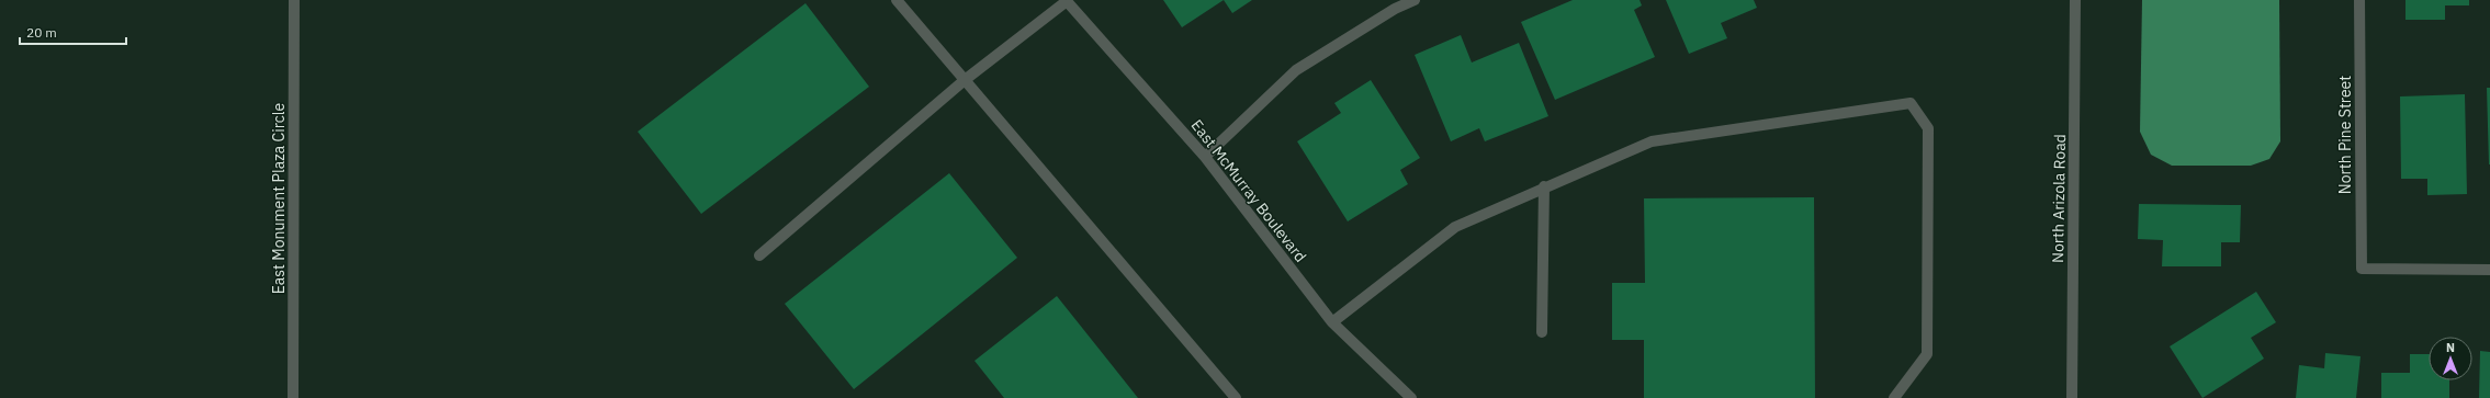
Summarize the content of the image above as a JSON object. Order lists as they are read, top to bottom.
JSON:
{
  "streets": {
    "street": [
      "North Pine Street",
      "East McMurray Boulevard",
      "East Monument Plaza Circle",
      "North Arizola Road"
    ]
  },
  "scale_bar": "20 m",
  "north": "top"
}
